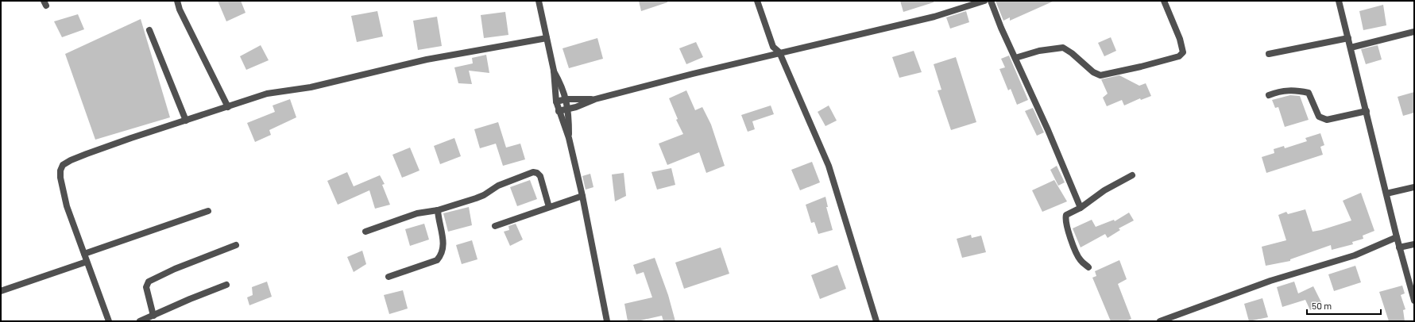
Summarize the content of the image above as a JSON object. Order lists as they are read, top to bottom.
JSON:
{
  "scale_bar": "50 m"
}
